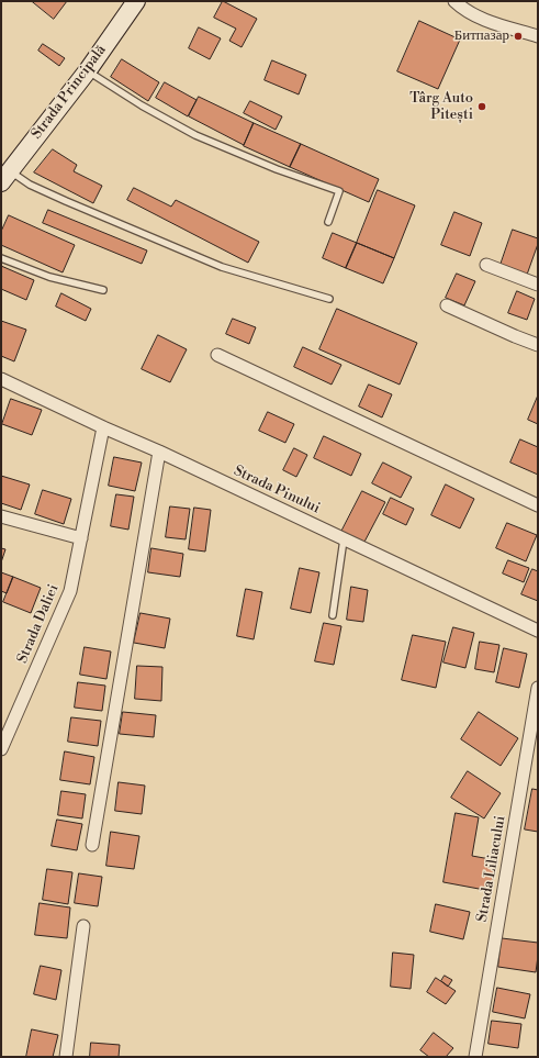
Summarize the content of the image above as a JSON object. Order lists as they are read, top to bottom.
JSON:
{
  "streets": {
    "main road": ["Strada Principală"],
    "street": ["Strada Pinului", "Strada Daliei", "Strada Liliacului"]
  },
  "crossings": [
    ["Strada Pinului", "Strada Daliei"]
  ],
  "places": ["Битпазар", "Târg Auto Pitești"]
}
